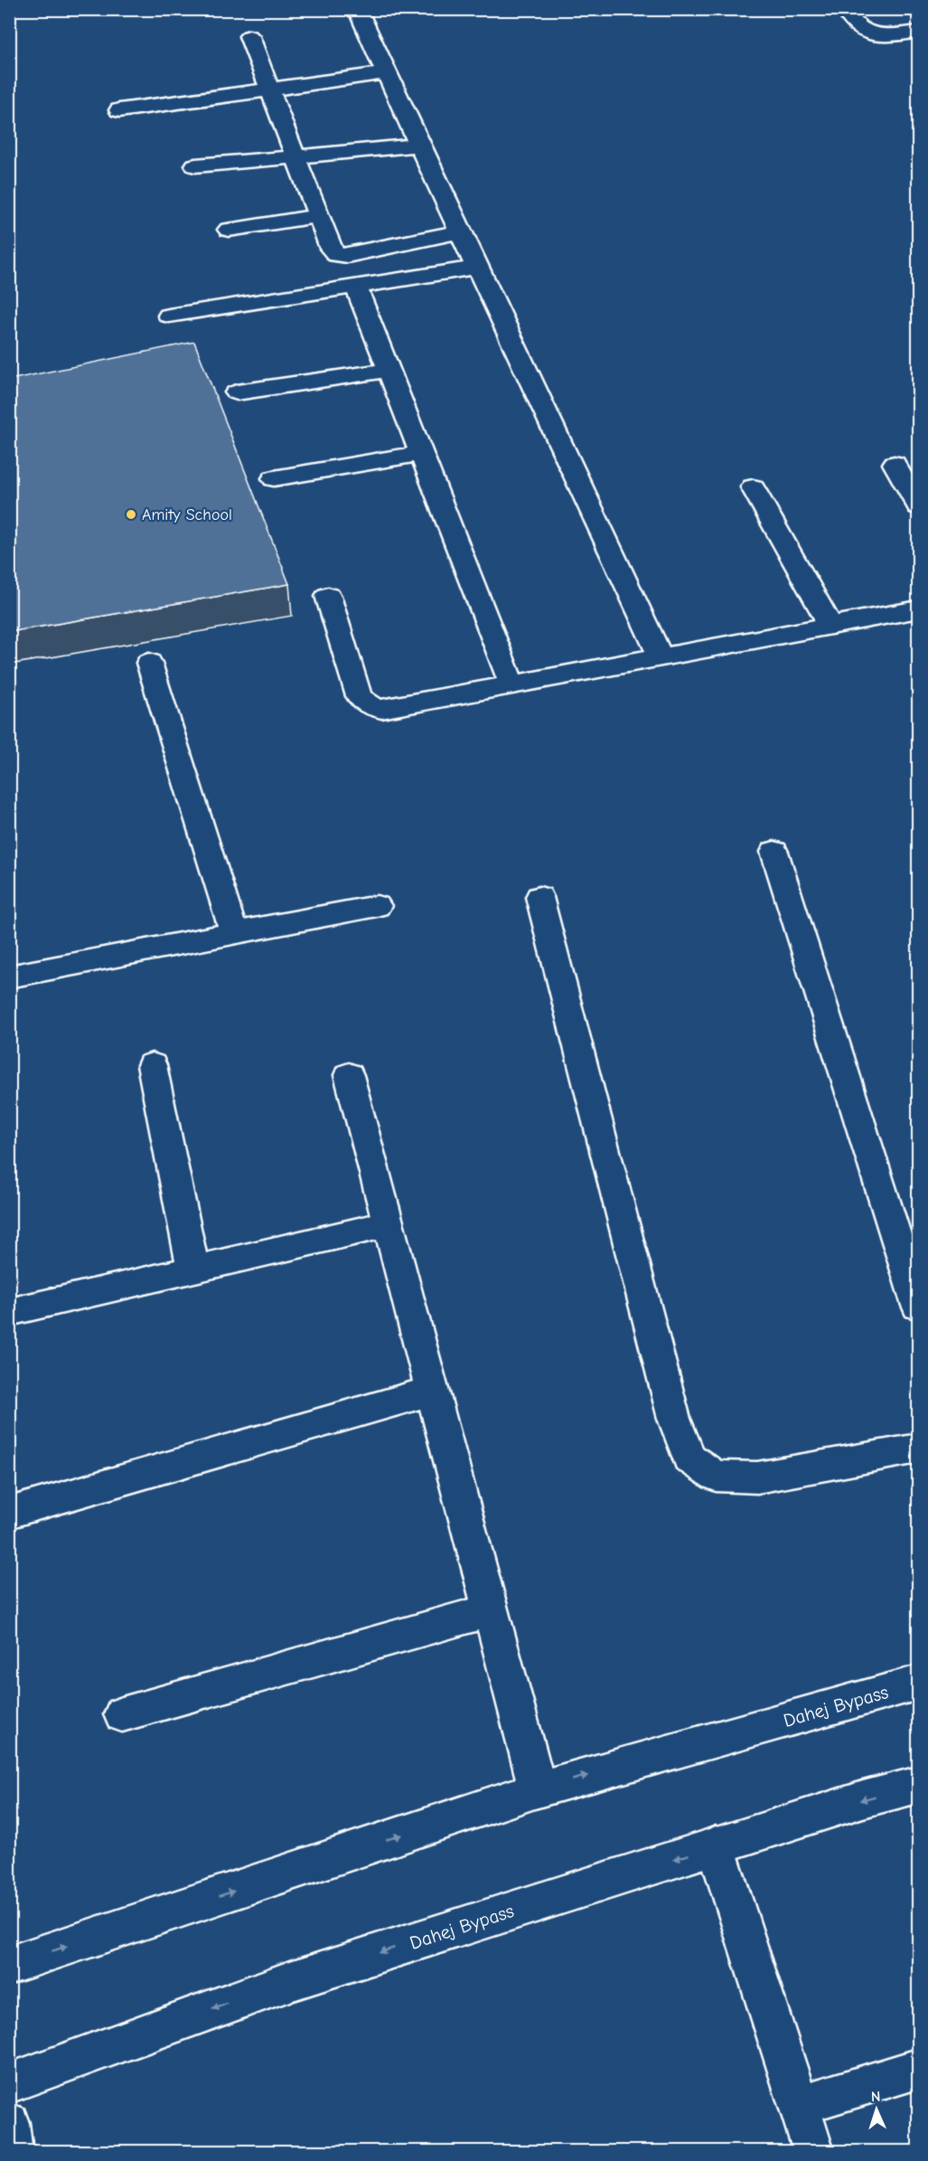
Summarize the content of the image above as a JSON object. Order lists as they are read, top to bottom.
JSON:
{
  "streets": {
    "main road": ["Dahej Bypass"]
  },
  "places": ["Amity School"],
  "north": "top"
}
